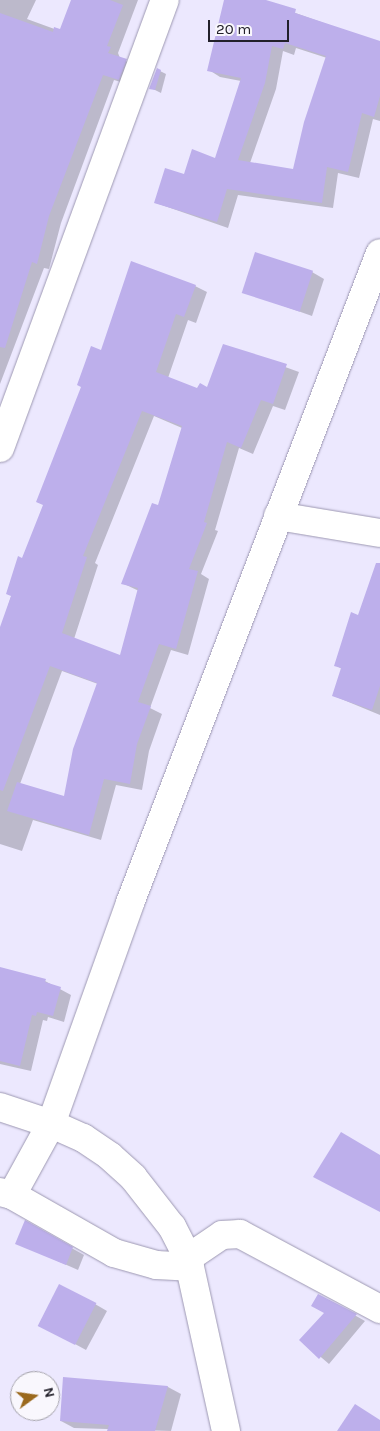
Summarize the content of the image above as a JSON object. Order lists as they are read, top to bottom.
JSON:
{
  "scale_bar": "20 m",
  "north": "right"
}
